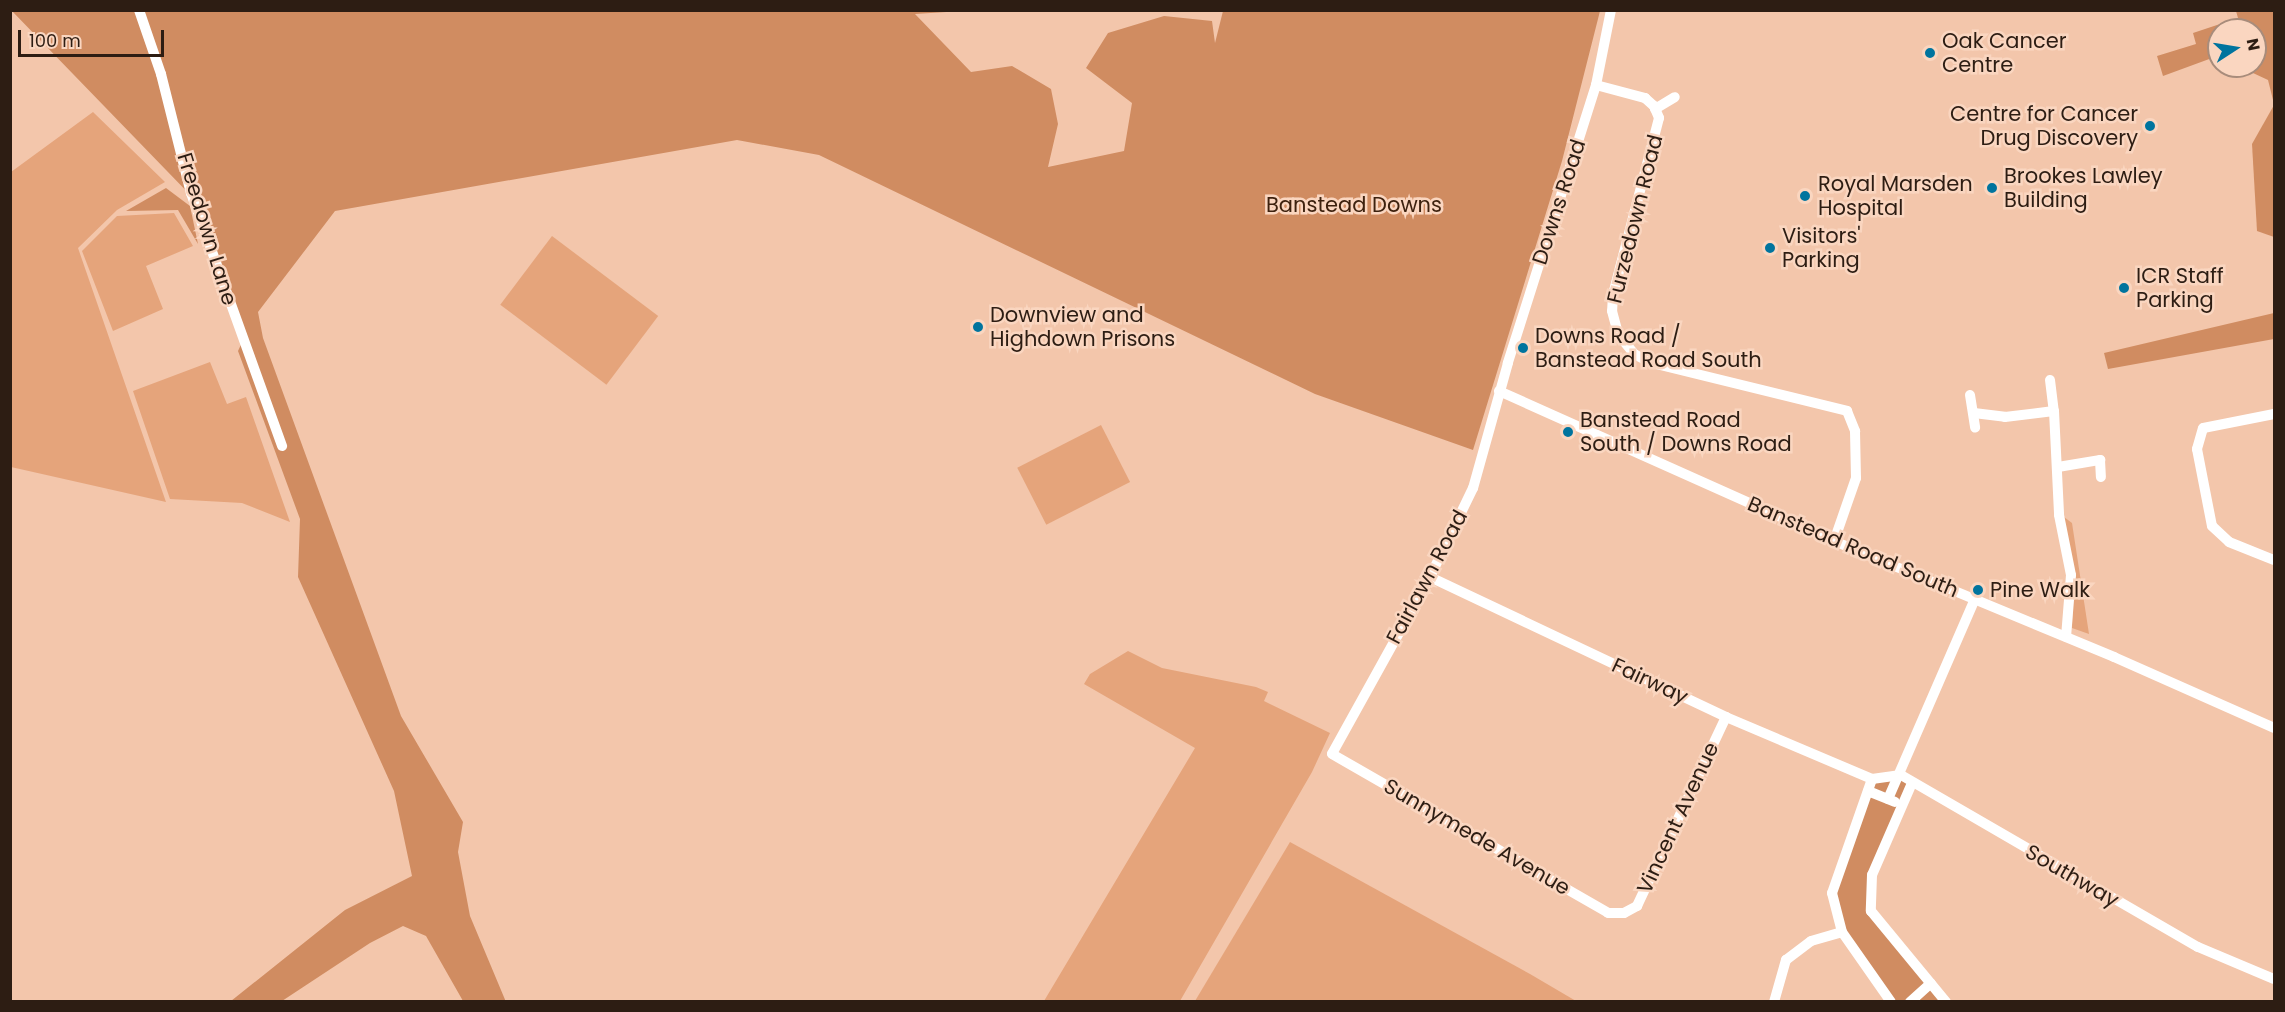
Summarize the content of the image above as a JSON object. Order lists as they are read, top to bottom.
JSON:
{
  "streets": {
    "street": [
      "Downs Road",
      "Furzedown Road",
      "Freedown Lane",
      "Banstead Road South",
      "Fairlawn Road",
      "Fairway",
      "Vincent Avenue",
      "Sunnymede Avenue",
      "Southway"
    ]
  },
  "crossings": [
    ["Downs Road", "Furzedown Road"],
    ["Downs Road", "Banstead Road South"],
    ["Downs Road", "Fairlawn Road"],
    ["Furzedown Road", "Banstead Road South"],
    ["Banstead Road South", "Fairlawn Road"],
    ["Fairlawn Road", "Fairway"],
    ["Fairlawn Road", "Sunnymede Avenue"],
    ["Fairway", "Vincent Avenue"],
    ["Vincent Avenue", "Sunnymede Avenue"]
  ],
  "parks": ["Banstead Downs"],
  "places": [
    "Oak Cancer Centre",
    "Centre for Cancer Drug Discovery",
    "Brookes Lawley Building",
    "Royal Marsden Hospital",
    "Visitors' Parking",
    "ICR Staff Parking",
    "Downview and Highdown Prisons",
    "Downs Road / Banstead Road South",
    "Banstead Road South / Downs Road",
    "Pine Walk"
  ],
  "scale_bar": "100 m",
  "north": "right"
}
